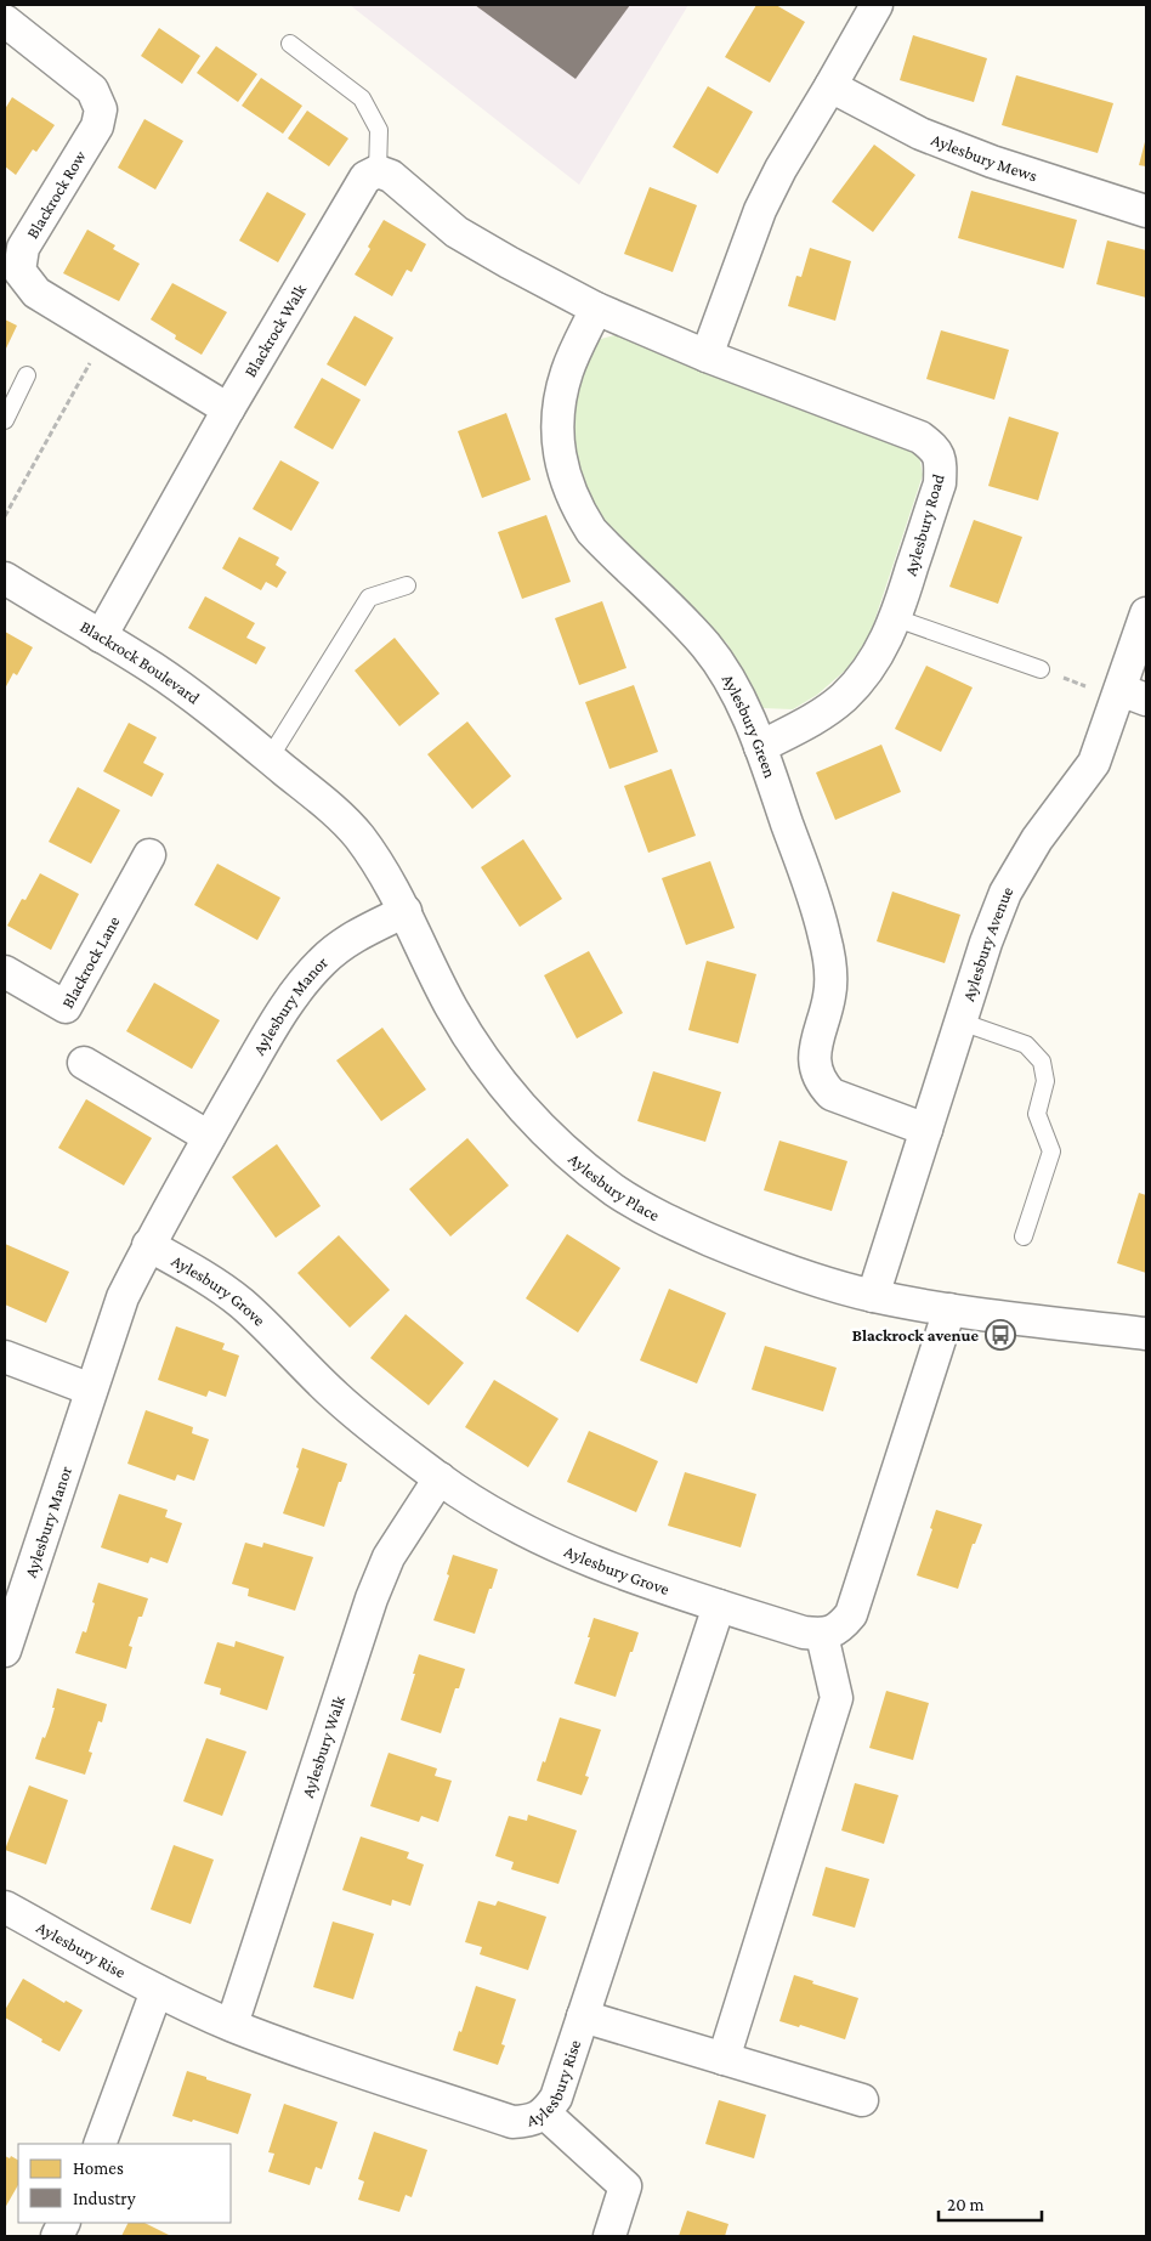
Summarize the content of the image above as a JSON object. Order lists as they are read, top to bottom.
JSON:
{
  "streets": {
    "street": [
      "Aylesbury Mews",
      "Blackrock Row",
      "Blackrock Walk",
      "Aylesbury Road",
      "Blackrock Boulevard",
      "Aylesbury Green",
      "Aylesbury Avenue",
      "Blackrock Lane",
      "Aylesbury Manor",
      "Aylesbury Place",
      "Aylesbury Grove",
      "Aylesbury Walk",
      "Aylesbury Rise"
    ]
  },
  "crossings": [
    ["Blackrock Row", "Blackrock Walk"],
    ["Blackrock Walk", "Aylesbury Road"],
    ["Blackrock Walk", "Blackrock Boulevard"],
    ["Aylesbury Road", "Aylesbury Green"],
    ["Blackrock Boulevard", "Aylesbury Place"],
    ["Aylesbury Green", "Aylesbury Avenue"],
    ["Aylesbury Avenue", "Aylesbury Place"],
    ["Aylesbury Manor", "Aylesbury Place"],
    ["Aylesbury Manor", "Aylesbury Grove"],
    ["Aylesbury Grove", "Aylesbury Walk"],
    ["Aylesbury Grove", "Aylesbury Rise"],
    ["Aylesbury Walk", "Aylesbury Rise"]
  ],
  "places": {
    "bus stop": ["Blackrock avenue"]
  },
  "legend": ["Homes", "Industry"],
  "scale_bar": "20 m"
}
